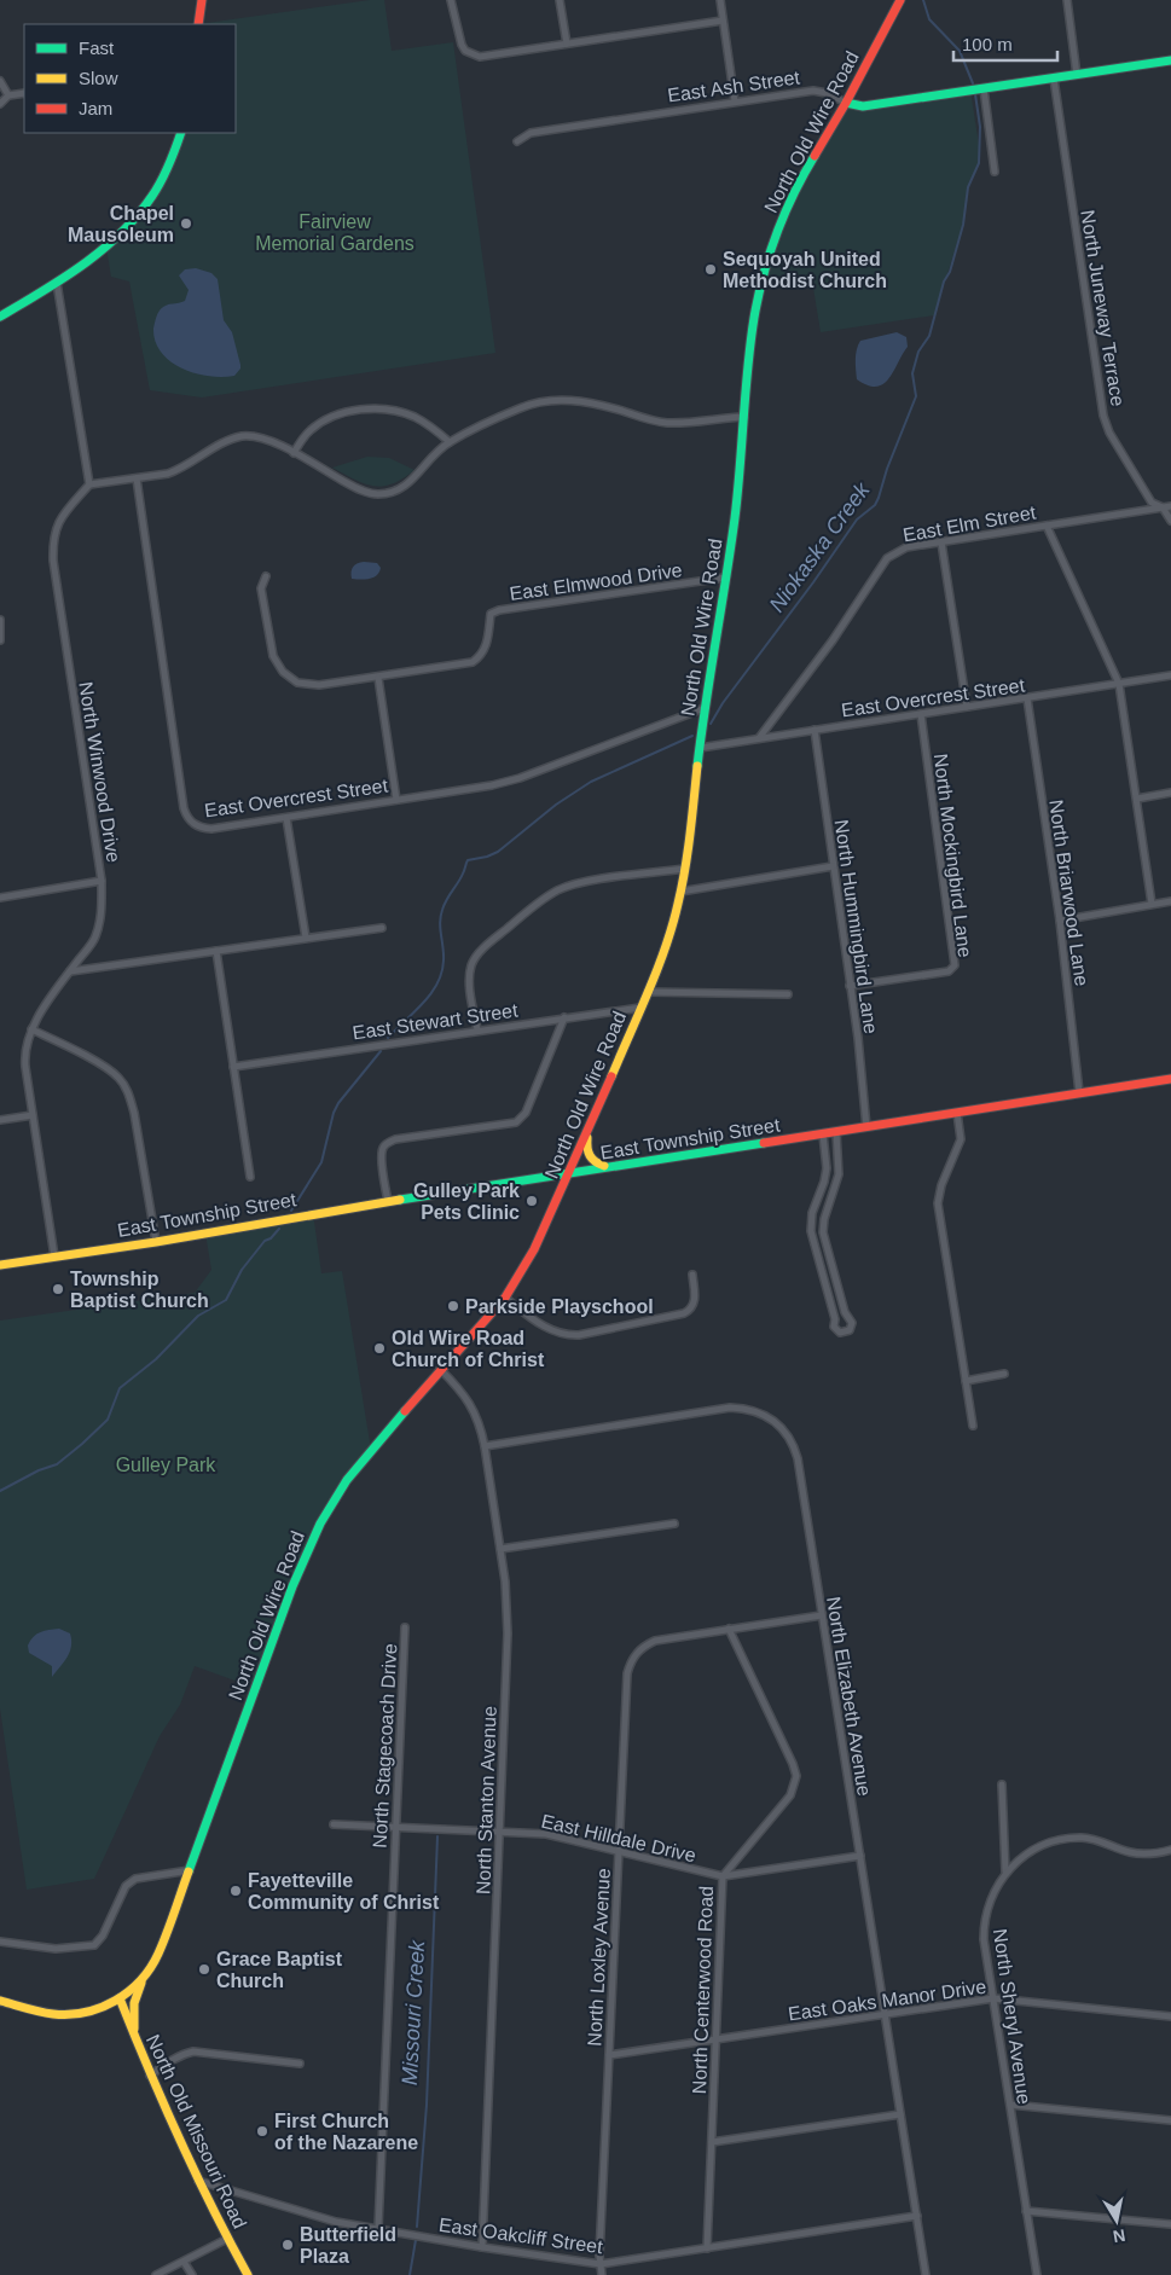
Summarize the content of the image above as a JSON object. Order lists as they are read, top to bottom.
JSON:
{
  "streets": {
    "street": [
      "East Ash Street",
      "North Old Wire Road",
      "North Juneway Terrace",
      "East Elm Street",
      "East Elmwood Drive",
      "East Overcrest Street",
      "North Winwood Drive",
      "North Mockingbird Lane",
      "North Briarwood Lane",
      "North Hummingbird Lane",
      "East Stewart Street",
      "East Township Street",
      "North Elizabeth Avenue",
      "North Stagecoach Drive",
      "North Stanton Avenue",
      "East Hilldale Drive",
      "North Loxley Avenue",
      "North Centerwood Road",
      "East Oaks Manor Drive",
      "North Sheryl Avenue",
      "North Old Missouri Road",
      "East Oakcliff Street"
    ]
  },
  "crossings": [
    ["East Ash Street", "North Old Wire Road"],
    ["East Ash Street", "North Juneway Terrace"],
    ["North Old Wire Road", "East Elmwood Drive"],
    ["North Old Wire Road", "East Overcrest Street"],
    ["North Old Wire Road", "East Stewart Street"],
    ["North Old Wire Road", "East Township Street"],
    ["North Old Wire Road", "North Stanton Avenue"],
    ["North Old Wire Road", "North Old Missouri Road"],
    ["North Juneway Terrace", "East Elm Street"],
    ["East Elm Street", "East Overcrest Street"],
    ["East Overcrest Street", "North Mockingbird Lane"],
    ["East Overcrest Street", "North Briarwood Lane"],
    ["East Overcrest Street", "North Hummingbird Lane"],
    ["North Winwood Drive", "East Township Street"],
    ["North Mockingbird Lane", "North Hummingbird Lane"],
    ["North Briarwood Lane", "East Township Street"],
    ["North Hummingbird Lane", "East Township Street"],
    ["North Elizabeth Avenue", "North Stanton Avenue"],
    ["North Elizabeth Avenue", "East Hilldale Drive"],
    ["North Elizabeth Avenue", "East Oaks Manor Drive"],
    ["North Elizabeth Avenue", "East Oakcliff Street"],
    ["North Stagecoach Drive", "East Hilldale Drive"],
    ["North Stagecoach Drive", "East Oakcliff Street"],
    ["North Stanton Avenue", "East Hilldale Drive"],
    ["North Stanton Avenue", "East Oakcliff Street"],
    ["East Hilldale Drive", "North Loxley Avenue"],
    ["East Hilldale Drive", "North Centerwood Road"],
    ["North Loxley Avenue", "North Centerwood Road"],
    ["North Loxley Avenue", "East Oaks Manor Drive"],
    ["North Loxley Avenue", "East Oakcliff Street"],
    ["North Centerwood Road", "East Oaks Manor Drive"],
    ["North Centerwood Road", "East Oakcliff Street"],
    ["East Oaks Manor Drive", "North Sheryl Avenue"],
    ["North Old Missouri Road", "East Oakcliff Street"]
  ],
  "water": ["Niokaska Creek", "Missouri Creek"],
  "parks": ["Fairview Memorial Gardens", "Gulley Park"],
  "places": [
    "Chapel Mausoleum",
    "Sequoyah United Methodist Church",
    "Gulley Park Pets Clinic",
    "Township Baptist Church",
    "Parkside Playschool",
    "Old Wire Road Church of Christ",
    "Fayetteville Community of Christ",
    "Grace Baptist Church",
    "First Church of the Nazarene",
    "Butterfield Plaza"
  ],
  "legend": ["Fast", "Slow", "Jam"],
  "scale_bar": "100 m",
  "north": "bottom"
}
